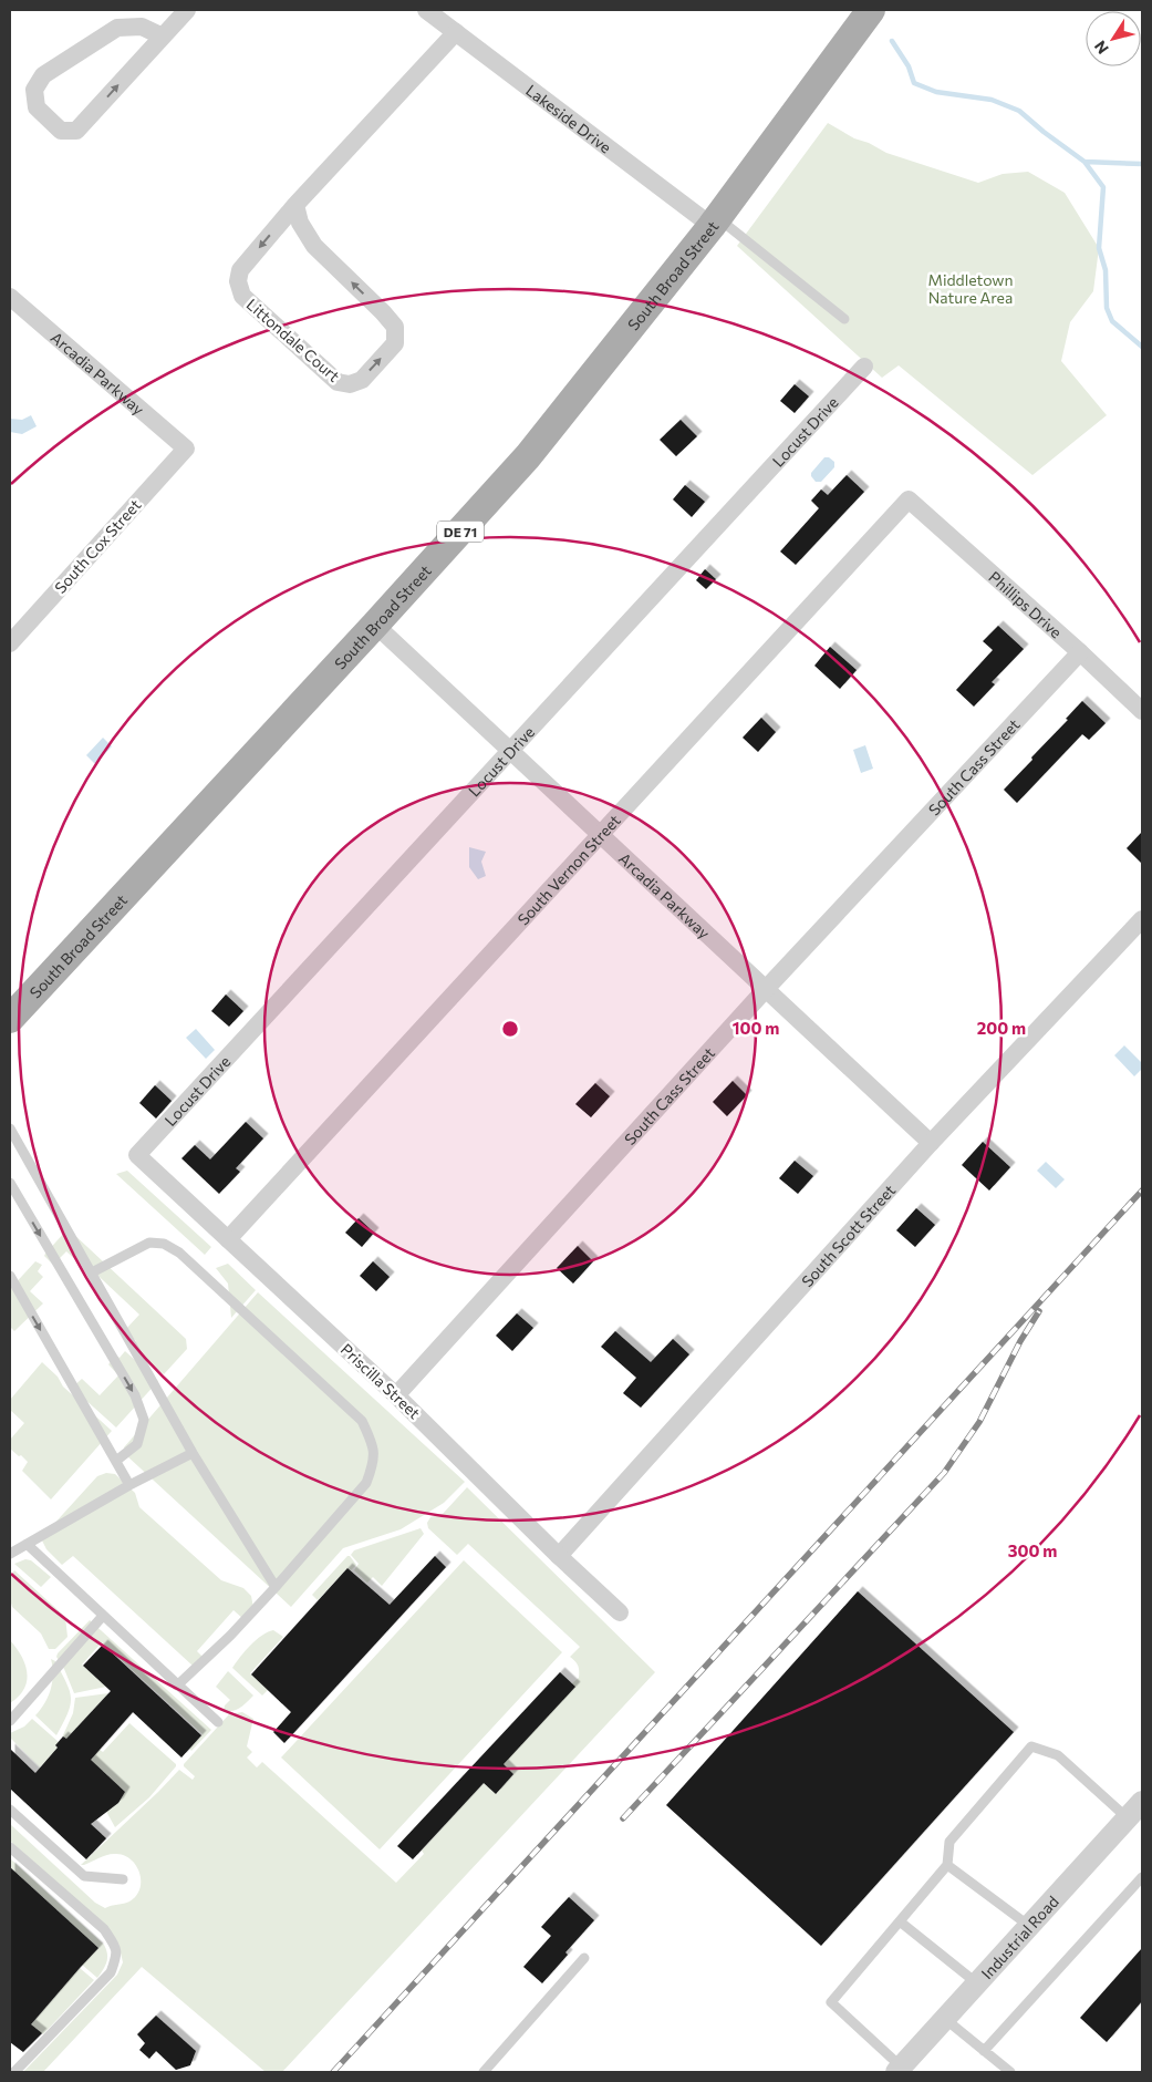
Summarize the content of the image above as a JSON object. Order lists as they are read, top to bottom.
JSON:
{
  "streets": {
    "main road": ["South Broad Street", "DE 71"],
    "street": [
      "Lakeside Drive",
      "Littondale Court",
      "Arcadia Parkway",
      "Locust Drive",
      "South Cox Street",
      "Phillips Drive",
      "South Cass Street",
      "South Vernon Street",
      "South Scott Street",
      "Priscilla Street",
      "Industrial Road"
    ]
  },
  "crossings": [
    ["Lakeside Drive", "South Broad Street"],
    ["Lakeside Drive", "Littondale Court"],
    ["South Broad Street", "Arcadia Parkway"],
    ["Arcadia Parkway", "Locust Drive"],
    ["Arcadia Parkway", "South Cox Street"],
    ["Arcadia Parkway", "South Cass Street"],
    ["Arcadia Parkway", "South Vernon Street"],
    ["Arcadia Parkway", "South Scott Street"],
    ["Locust Drive", "Priscilla Street"],
    ["Phillips Drive", "South Cass Street"],
    ["Phillips Drive", "South Vernon Street"],
    ["South Cass Street", "Priscilla Street"],
    ["South Vernon Street", "Priscilla Street"],
    ["South Scott Street", "Priscilla Street"]
  ],
  "parks": ["Middletown Nature Area"],
  "north": "bottom left",
  "rings": ["100 m", "200 m", "300 m"]
}
